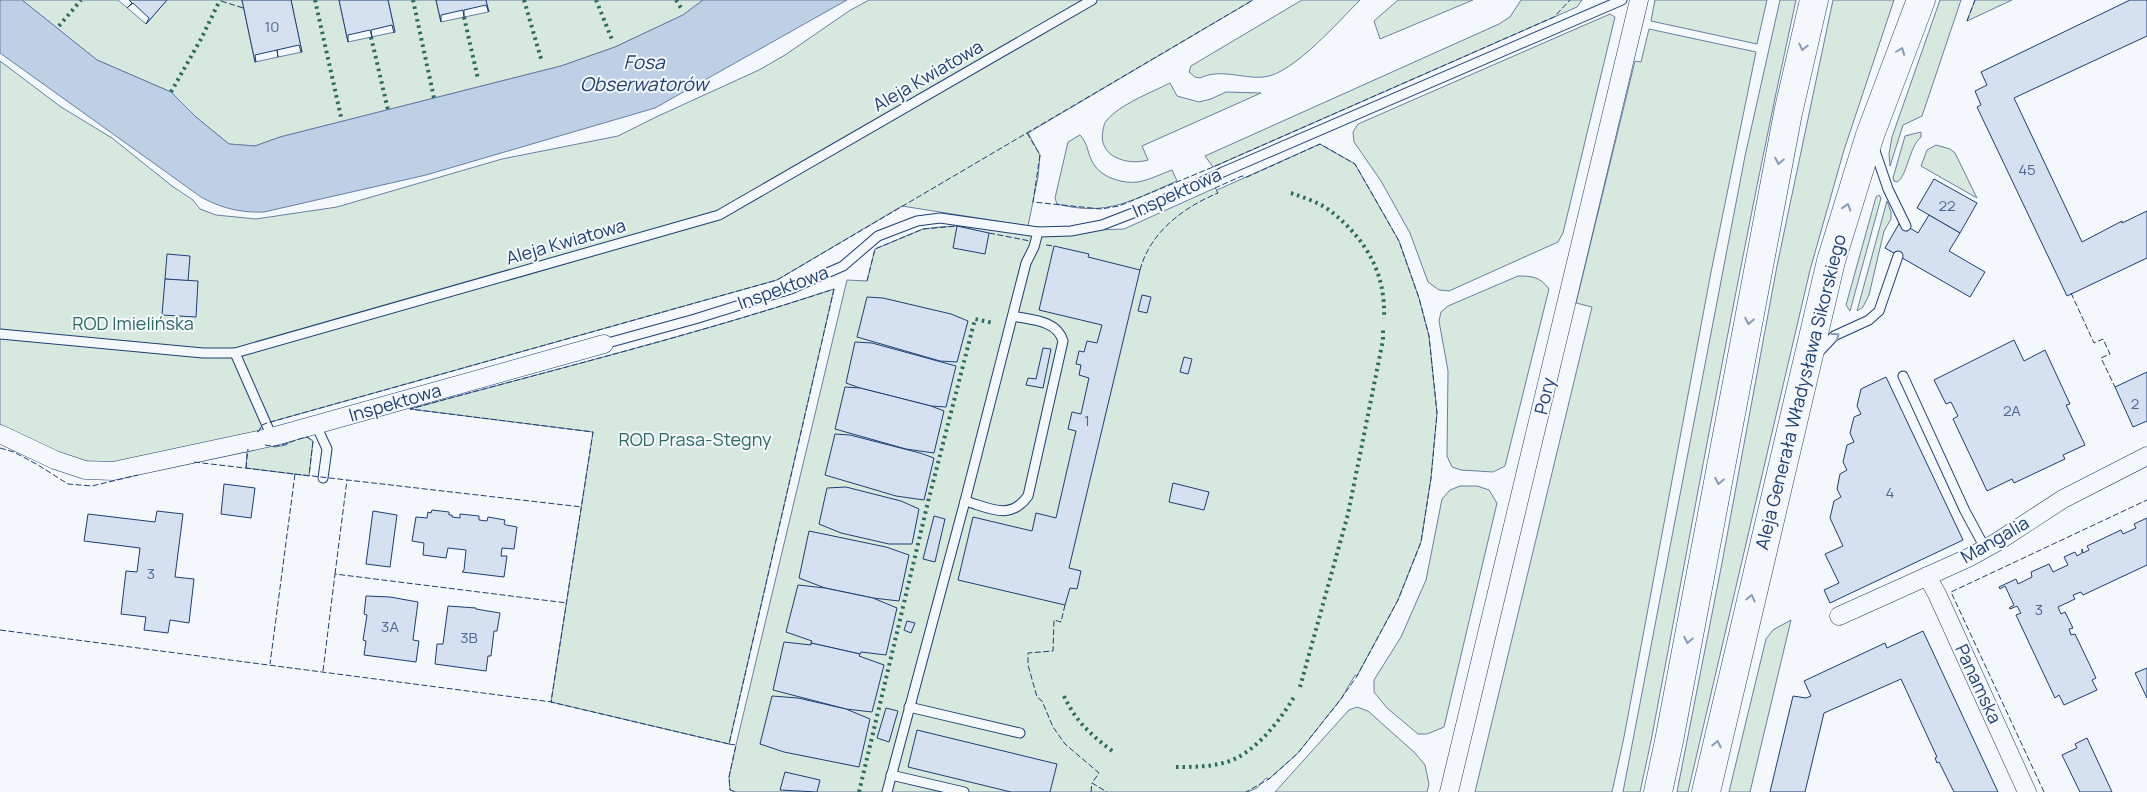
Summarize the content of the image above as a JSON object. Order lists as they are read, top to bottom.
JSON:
{
  "streets": {
    "main road": ["Aleja Generała Władysława Sikorskiego"],
    "street": [
      "Inspektowa",
      "Pory",
      "Mangalia",
      "Panamska"
    ],
    "lane": ["Aleja Kwiatowa"]
  },
  "crossings": [
    ["Mangalia", "Panamska"]
  ],
  "water": ["Fosa Obserwatorów"],
  "parks": ["ROD Imielińska", "ROD Prasa-Stegny"],
  "house_numbers": [
    "10",
    "45",
    "22",
    "2",
    "2A",
    "1",
    "4",
    "3",
    "3",
    "3A",
    "3B"
  ]
}
